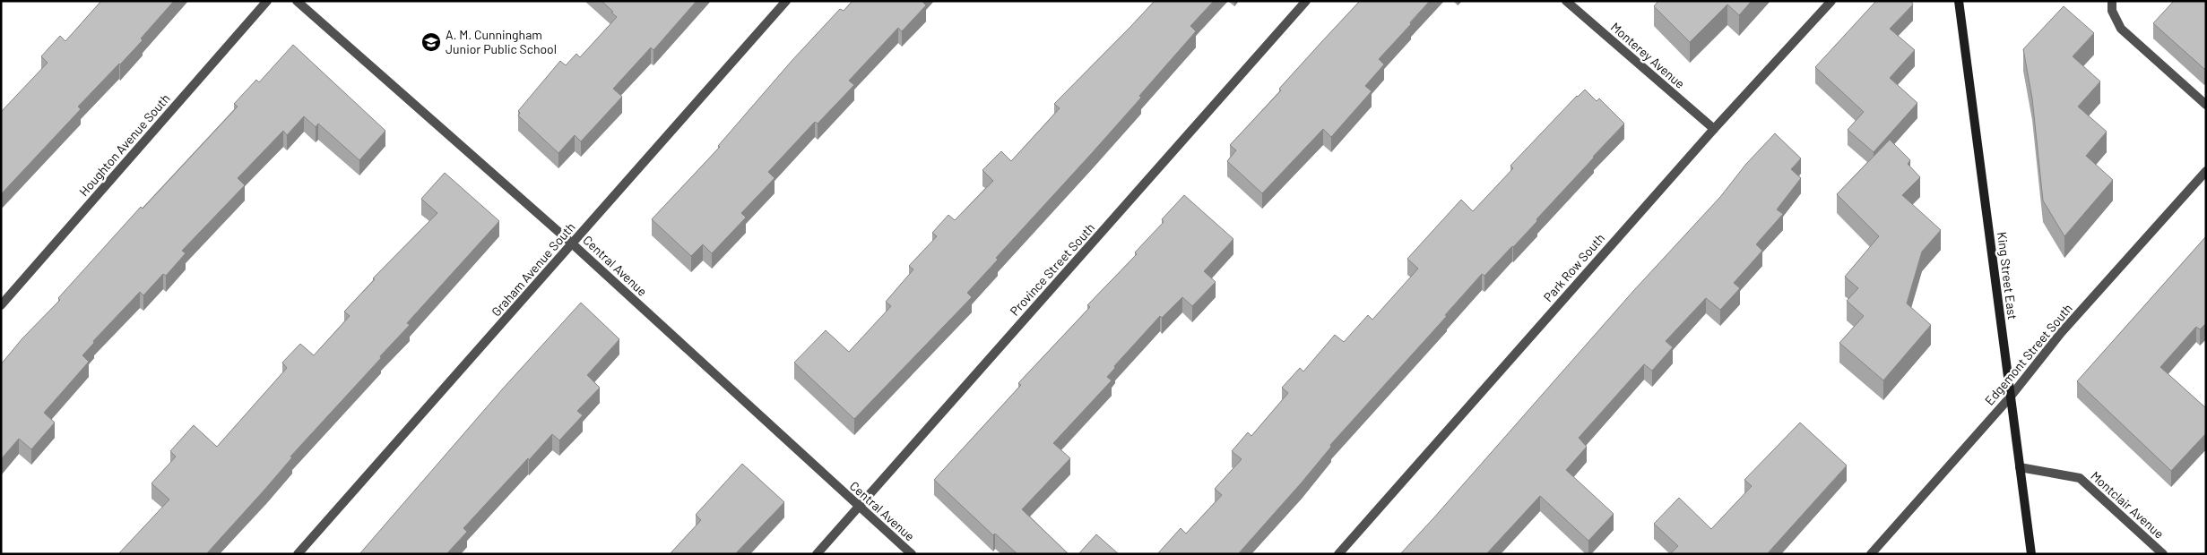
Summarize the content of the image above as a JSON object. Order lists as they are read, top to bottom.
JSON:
{
  "streets": {
    "main road": ["King Street East"],
    "street": [
      "Monterey Avenue",
      "Houghton Avenue South",
      "Central Avenue",
      "Park Row South",
      "Graham Avenue South",
      "Province Street South",
      "Edgemont Street South",
      "Montclair Avenue"
    ]
  },
  "crossings": [
    ["Monterey Avenue", "Park Row South"],
    ["Central Avenue", "Graham Avenue South"],
    ["Central Avenue", "Province Street South"],
    ["King Street East", "Edgemont Street South"],
    ["King Street East", "Montclair Avenue"]
  ],
  "places": {
    "school or university": ["A. M. Cunningham Junior Public School"]
  }
}
